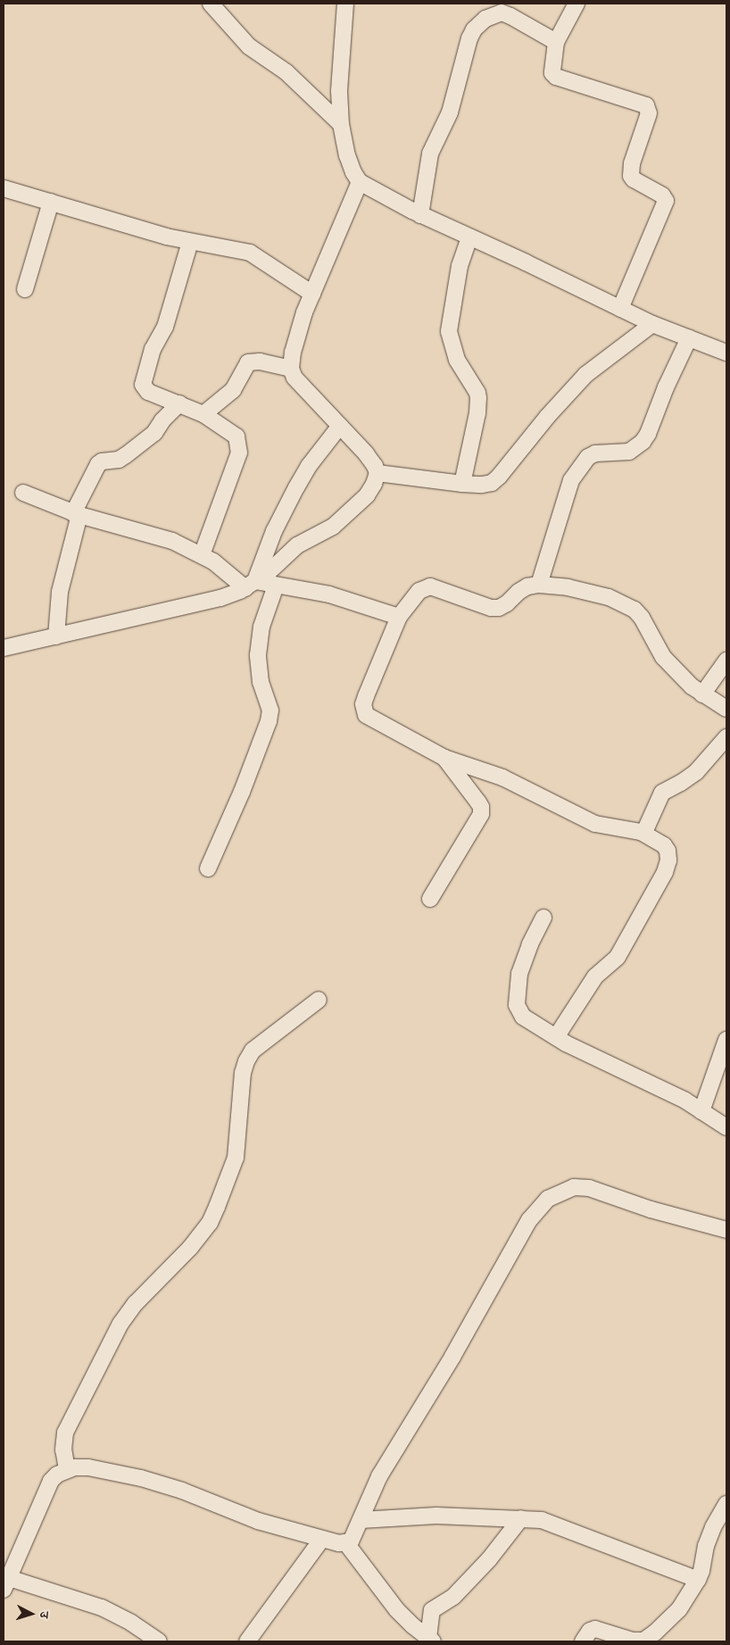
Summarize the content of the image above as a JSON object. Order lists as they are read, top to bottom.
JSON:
{
  "north": "right"
}
